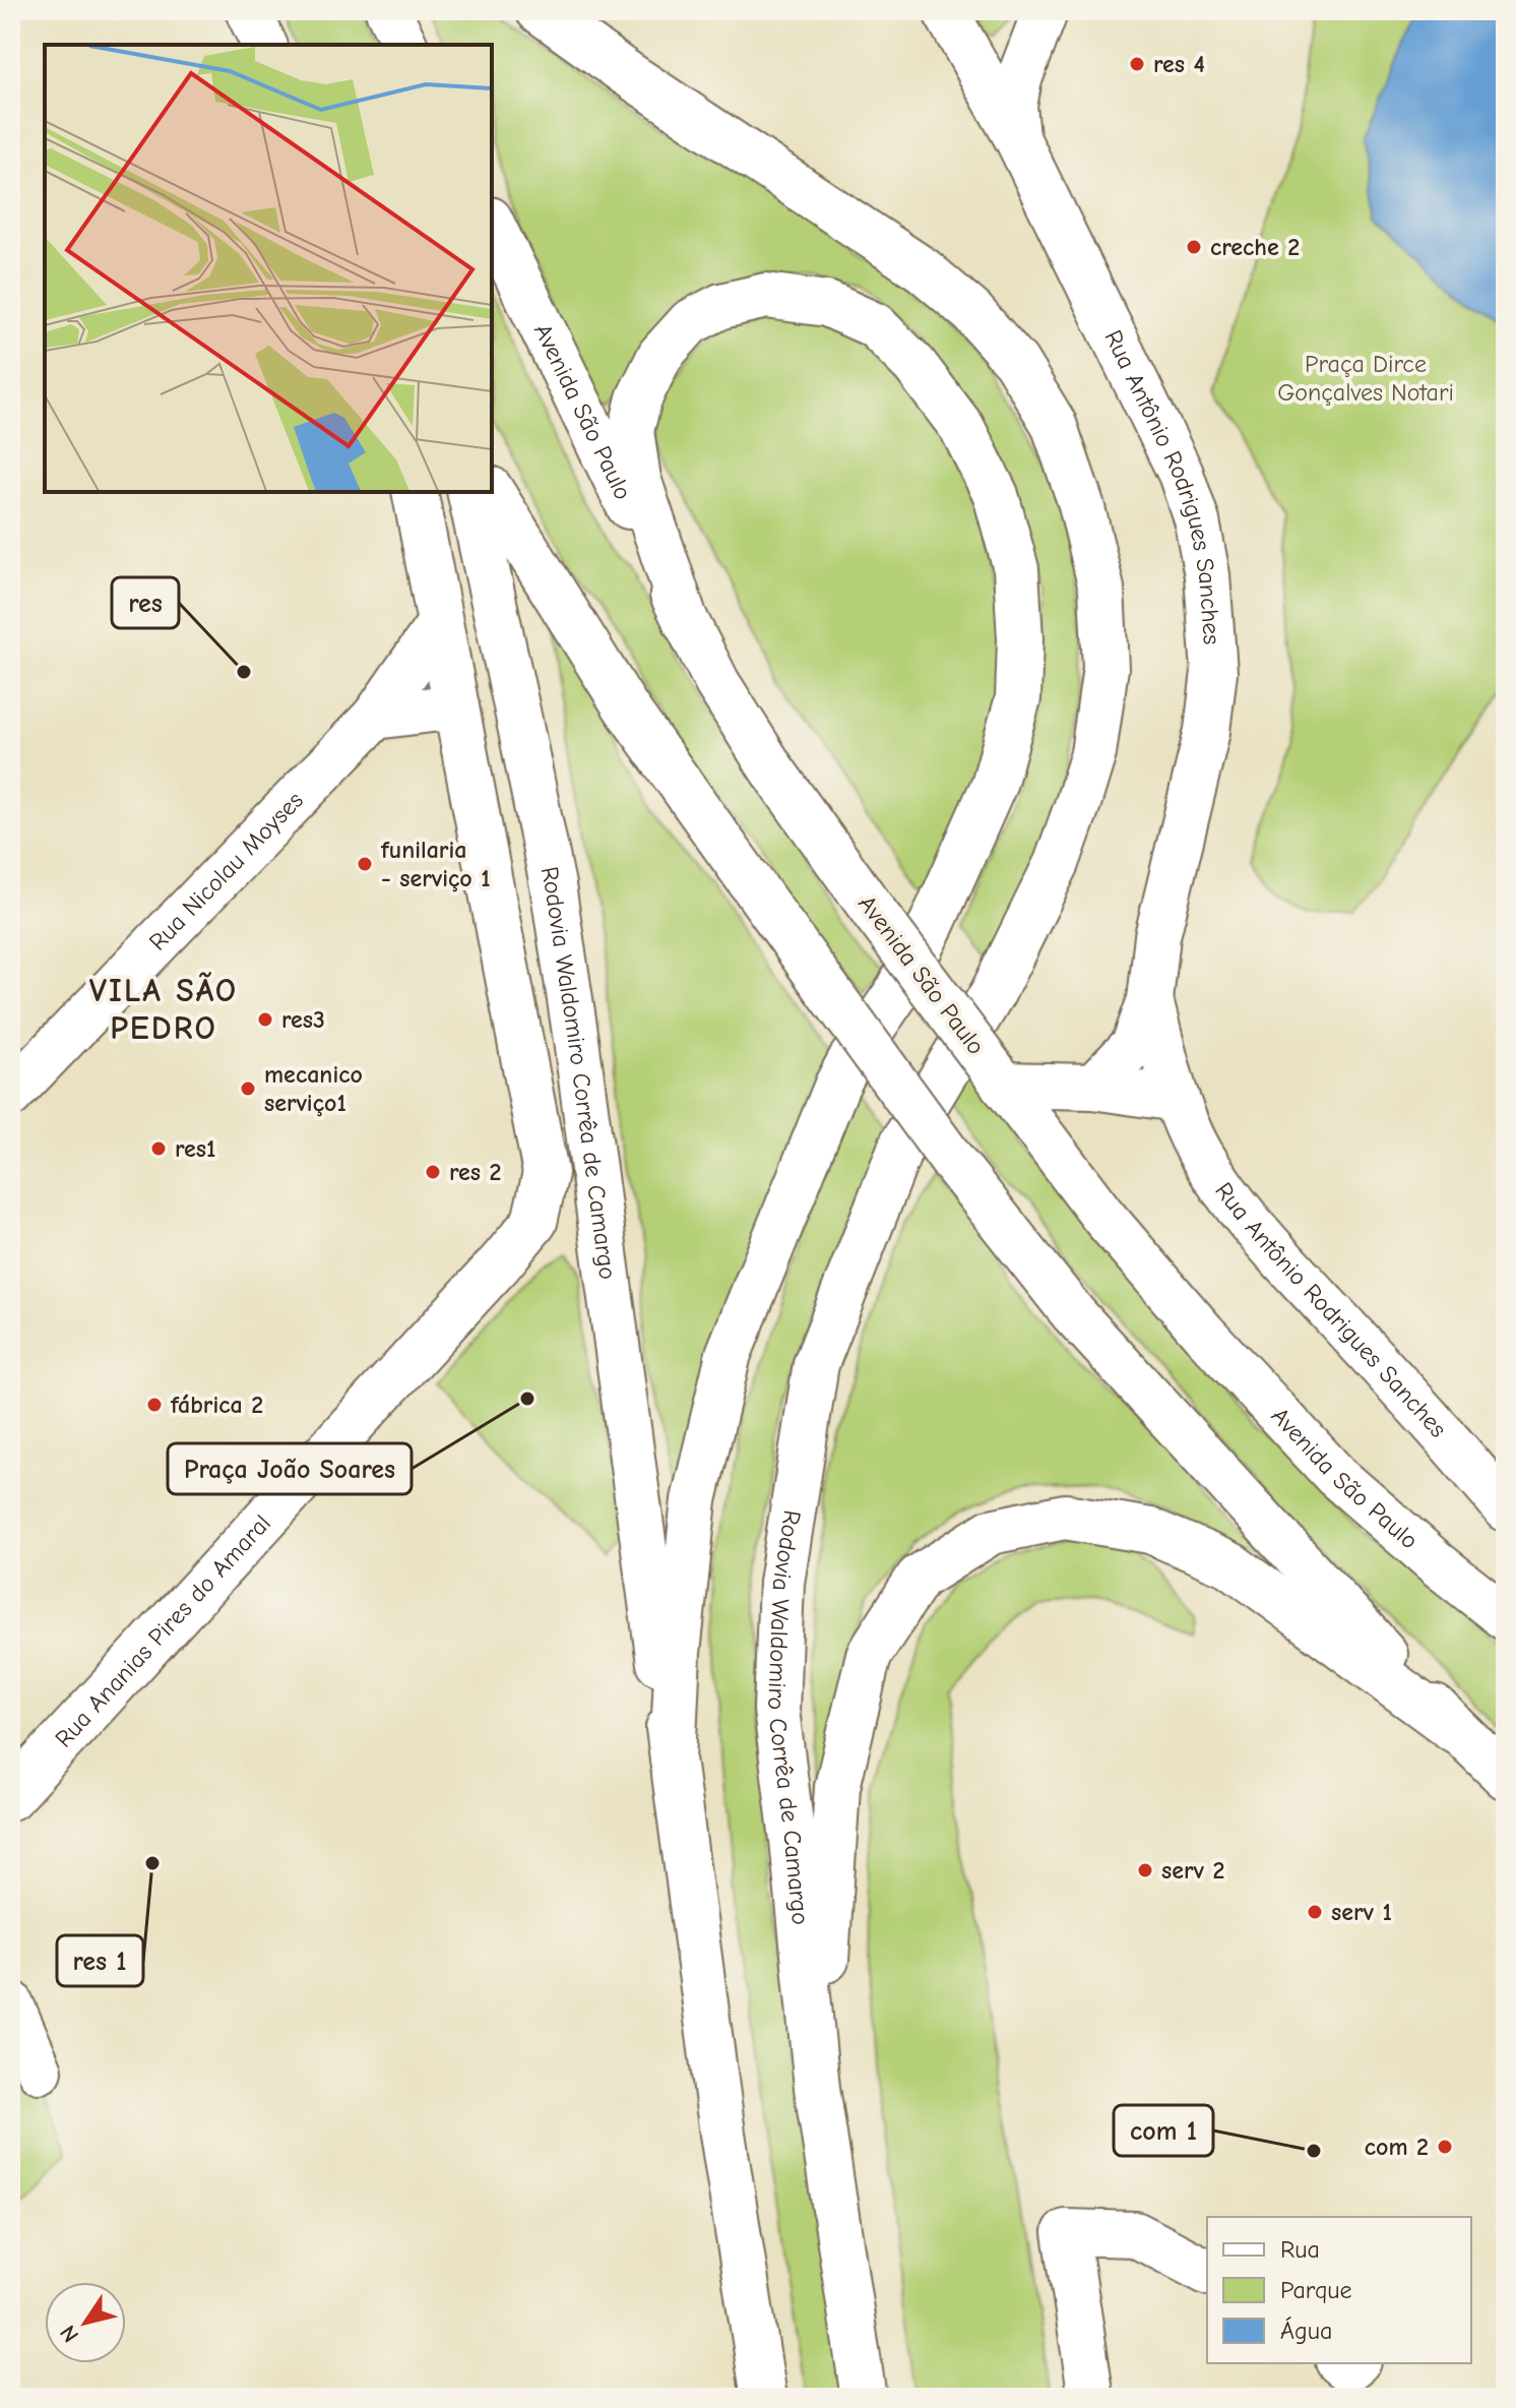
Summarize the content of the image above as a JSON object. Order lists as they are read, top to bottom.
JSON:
{
  "streets": {
    "main road": [
      "Avenida São Paulo",
      "Rua Antônio Rodrigues Sanches",
      "Rua Nicolau Moyses",
      "Rodovia Waldomiro Corrêa de Camargo",
      "Rua Ananias Pires do Amaral"
    ]
  },
  "crossings": [
    ["Avenida São Paulo", "Rodovia Waldomiro Corrêa de Camargo"],
    ["Rua Nicolau Moyses", "Rua Ananias Pires do Amaral"]
  ],
  "districts": ["VILA SÃO PEDRO"],
  "parks": ["Praça Dirce Gonçalves Notari"],
  "places": [
    "res 4",
    "creche 2",
    "res",
    "funilaria - serviço 1",
    "res3",
    "mecanico serviço1",
    "res1",
    "res 2",
    "Praça João Soares",
    "fábrica 2",
    "res 1",
    "serv 2",
    "serv 1",
    "com 2",
    "com 1"
  ],
  "legend": ["Rua", "Parque", "Água"],
  "north": "bottom left"
}
